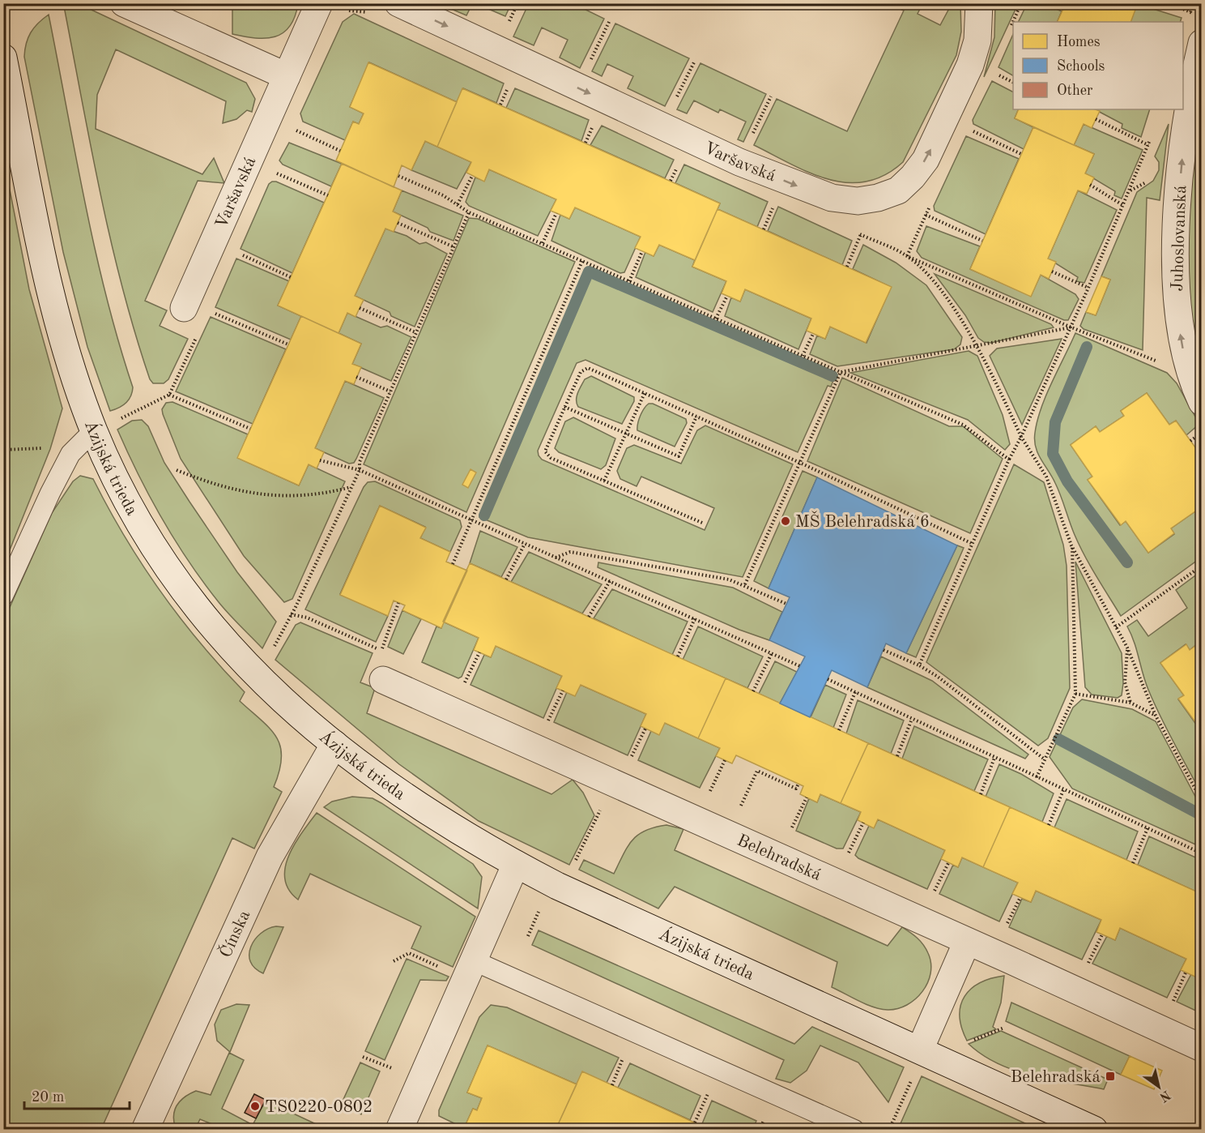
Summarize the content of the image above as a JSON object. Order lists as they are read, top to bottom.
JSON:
{
  "streets": {
    "street": [
      "Varšavská",
      "Juhoslovanská",
      "Ázijská trieda",
      "Belehradská",
      "Čínska"
    ]
  },
  "crossings": [
    ["Ázijská trieda", "Čínska"]
  ],
  "one_way": ["Juhoslovanská"],
  "places": {
    "other": ["MŠ Belehradská 6", "TS0220-0802"],
    "transit": ["Belehradská"]
  },
  "legend": ["Homes", "Schools", "Other"],
  "scale_bar": "20 m",
  "north": "bottom right"
}
